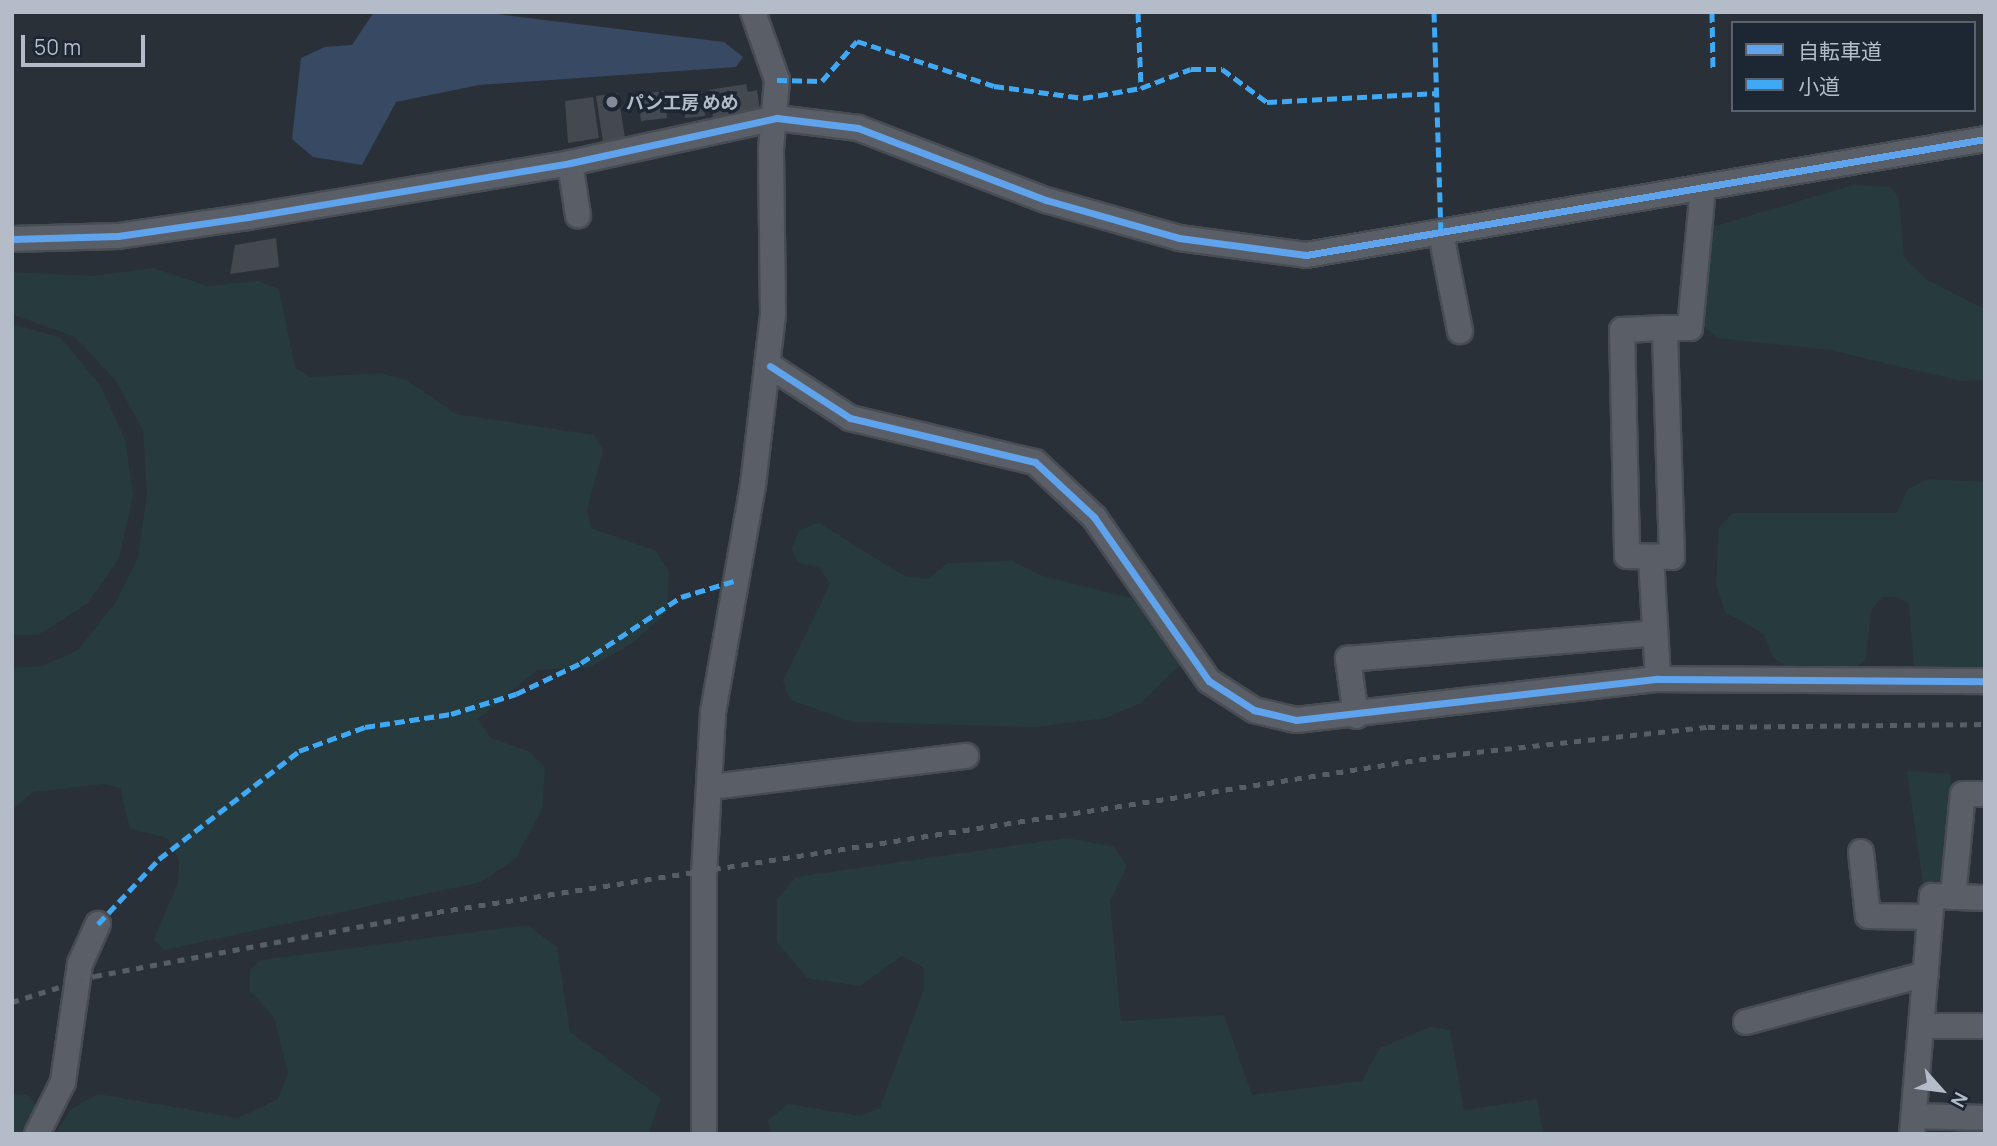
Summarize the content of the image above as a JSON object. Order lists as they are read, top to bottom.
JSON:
{
  "places": ["パン工房 めめ"],
  "legend": ["自転車道", "小道"],
  "scale_bar": "50 m",
  "north": "bottom right"
}
